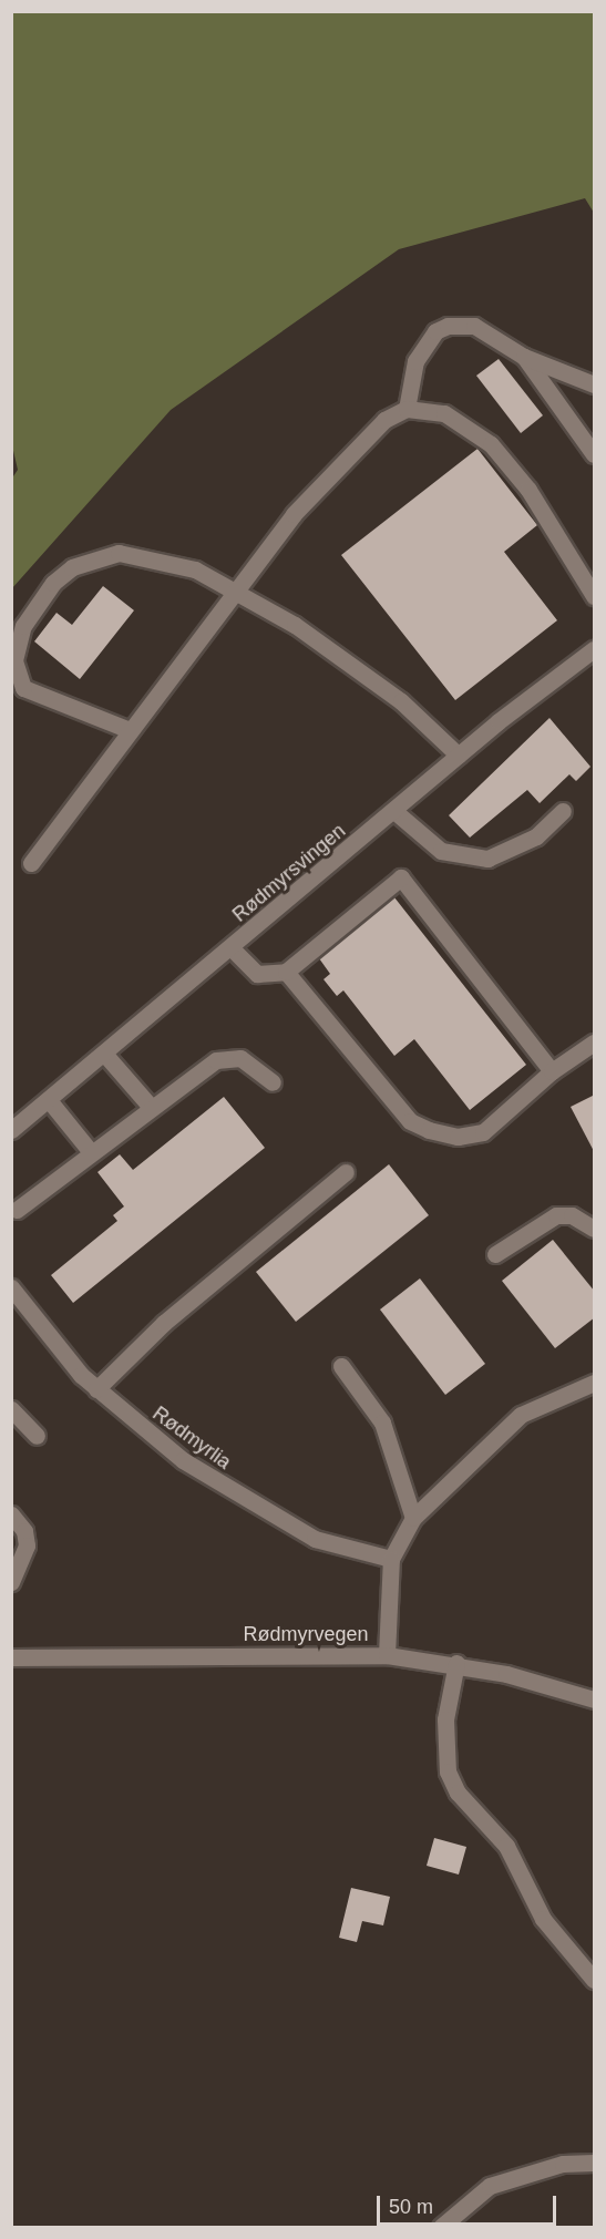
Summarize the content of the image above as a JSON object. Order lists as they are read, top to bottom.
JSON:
{
  "streets": {
    "street": ["Rødmyrsvingen", "Rødmyrlia", "Rødmyrvegen"]
  },
  "scale_bar": "50 m"
}
